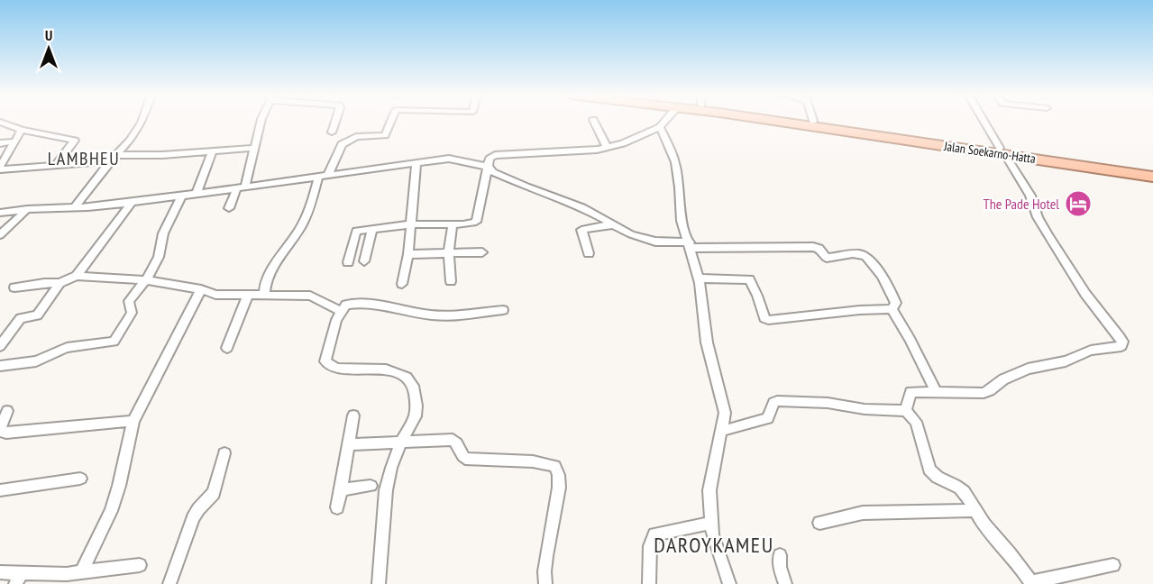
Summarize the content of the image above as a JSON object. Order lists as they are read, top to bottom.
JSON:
{
  "streets": {
    "highway": ["Jalan Soekarno-Hatta"]
  },
  "districts": ["LAMBHEU", "DAROYKAMEU"],
  "places": {
    "hotel": ["The Pade Hotel"]
  },
  "north": "top"
}
